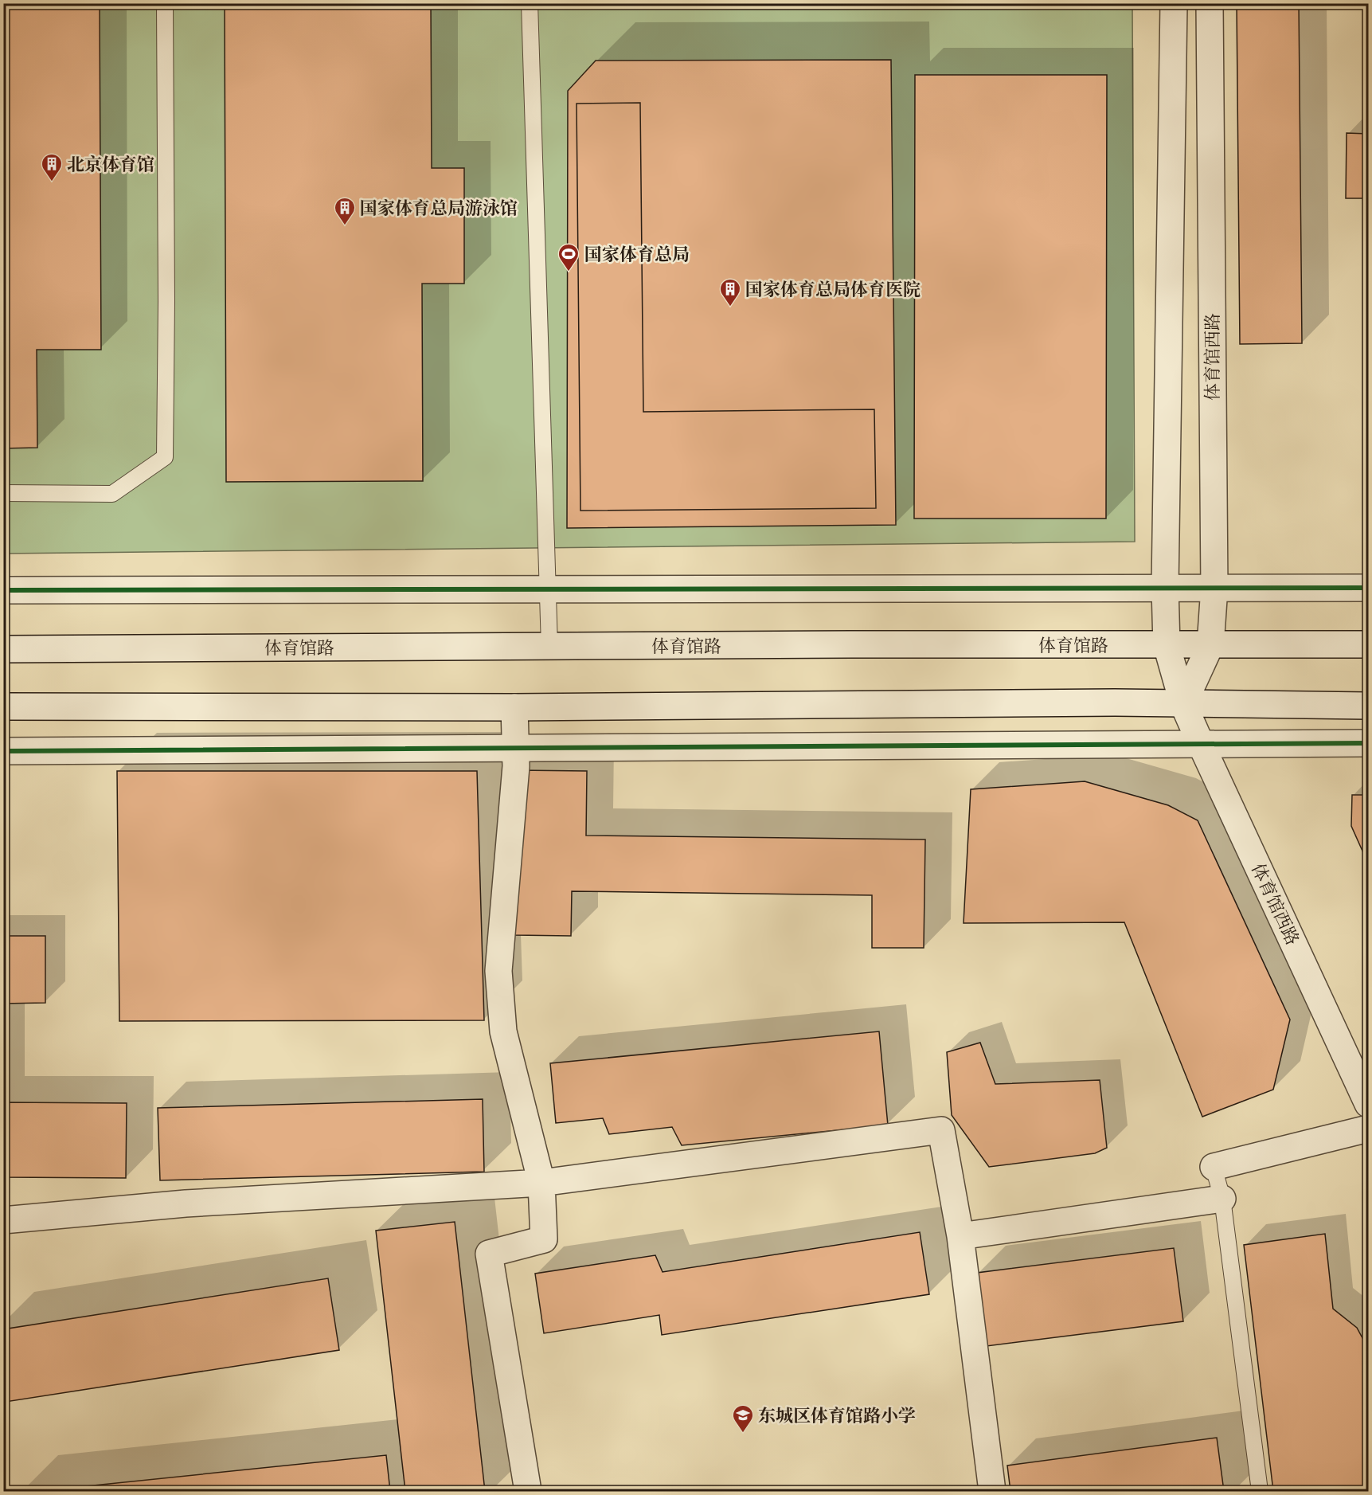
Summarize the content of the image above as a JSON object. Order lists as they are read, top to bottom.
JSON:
{
  "streets": {
    "street": ["体育馆西路", "体育馆路"]
  },
  "crossings": [
    ["体育馆西路", "体育馆路"]
  ],
  "places": {
    "building": ["北京体育馆", "国家体育总局游泳馆", "国家体育总局体育医院"],
    "sports": ["国家体育总局"],
    "school or university": ["东城区体育馆路小学"]
  }
}
